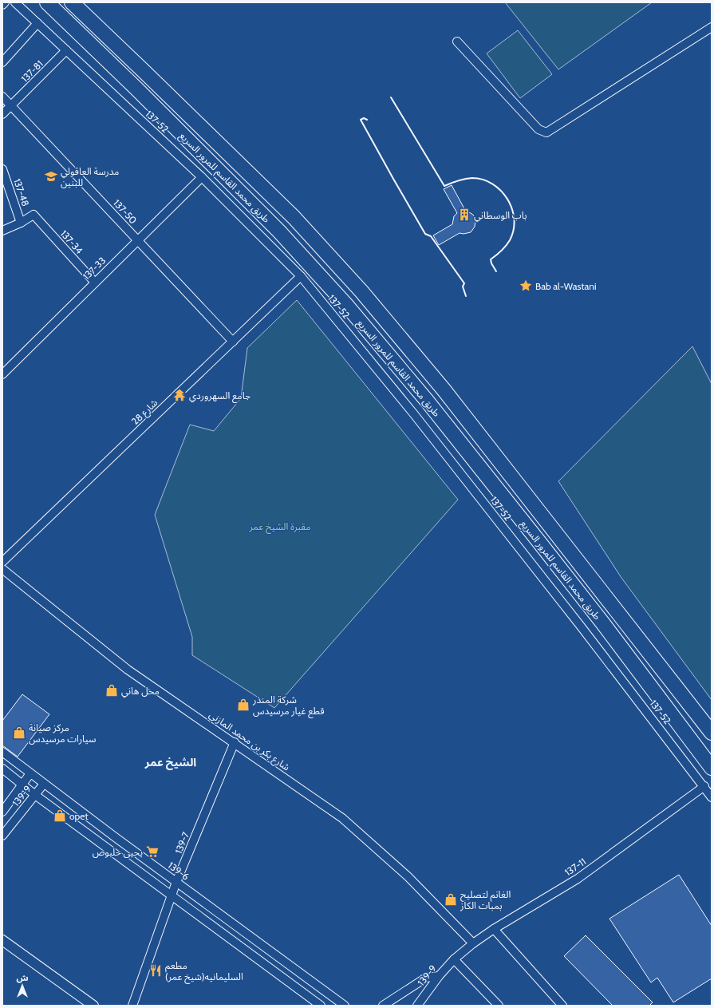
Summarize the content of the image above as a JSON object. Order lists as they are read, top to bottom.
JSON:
{
  "streets": {
    "highway": ["طريق محمد القاسم للمرور السريع"],
    "street": [
      "137-81",
      "137-52",
      "137-48",
      "137-50",
      "137-34",
      "137-33",
      "شارع 28",
      "شارع بكر بن محمد المازني",
      "139-9",
      "139-7",
      "137-11",
      "139-6"
    ]
  },
  "crossings": [
    ["137-81", "137-52"],
    ["137-81", "137-50"],
    ["137-52", "137-33"],
    ["137-52", "شارع 28"],
    ["137-52", "137-11"],
    ["137-48", "137-34"],
    ["137-50", "137-33"],
    ["137-50", "شارع 28"],
    ["137-34", "137-33"],
    ["شارع بكر بن محمد المازني", "139-7"],
    ["شارع بكر بن محمد المازني", "137-11"],
    ["139-9", "137-11"],
    ["139-9", "139-6"],
    ["139-7", "139-6"]
  ],
  "districts": ["الشيخ عمر"],
  "parks": ["مقبرة الشيخ عمر"],
  "places": {
    "school or university": ["مدرسة العاقولي للبنين"],
    "building": ["باب الوسطاني"],
    "place": ["Bab al-Wastani"],
    "temple": ["جامع السهروردي"],
    "shop": [
      "محل هاني",
      "شركة المنذر قطع غيار مرسيدس",
      "مركز صيانة سيارات مرسيدس",
      "opet",
      "الغانم لتصليح بمبات الكاز"
    ],
    "supermarket": ["يحيى حلبوص"],
    "restaurant": ["مطعم السليمانيه(شيخ عمر)"]
  },
  "north": "top"
}
